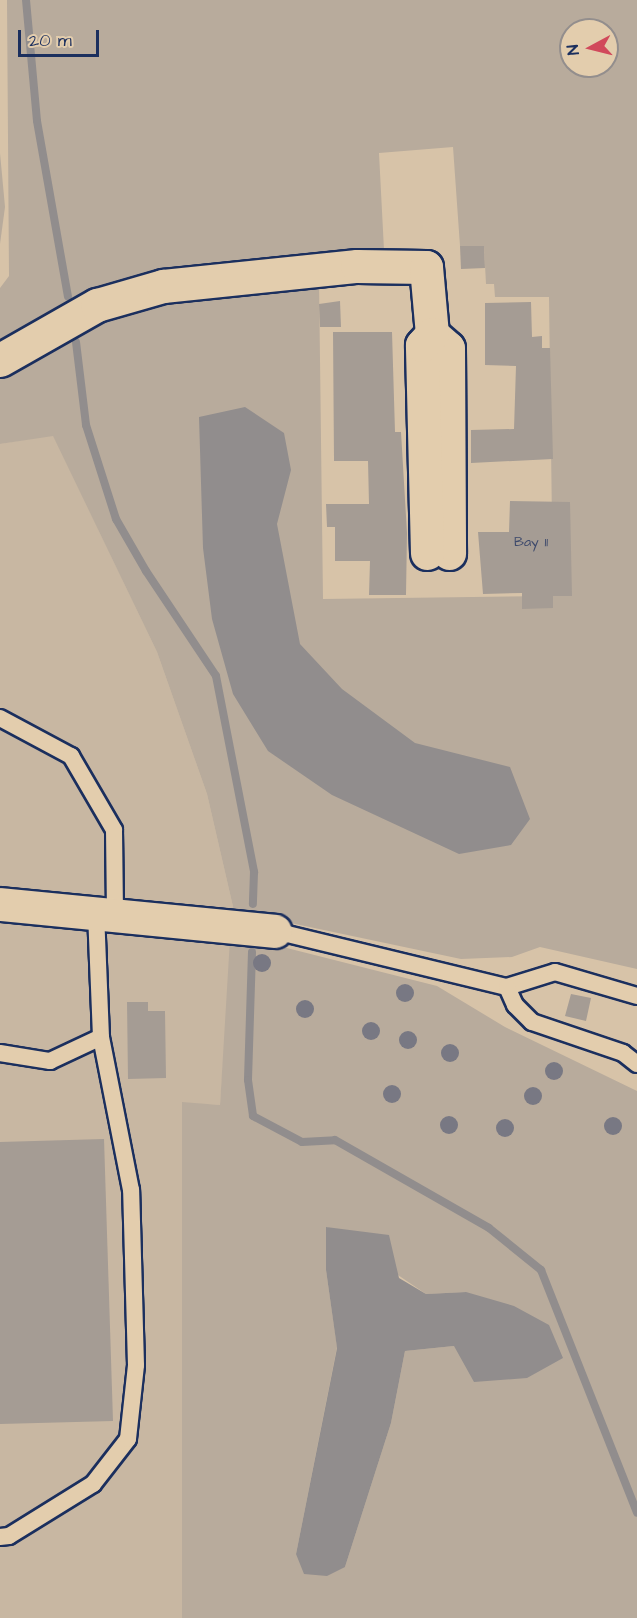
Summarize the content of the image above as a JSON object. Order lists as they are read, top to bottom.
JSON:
{
  "house_numbers": ["Bay 11"],
  "scale_bar": "20 m",
  "north": "left"
}
